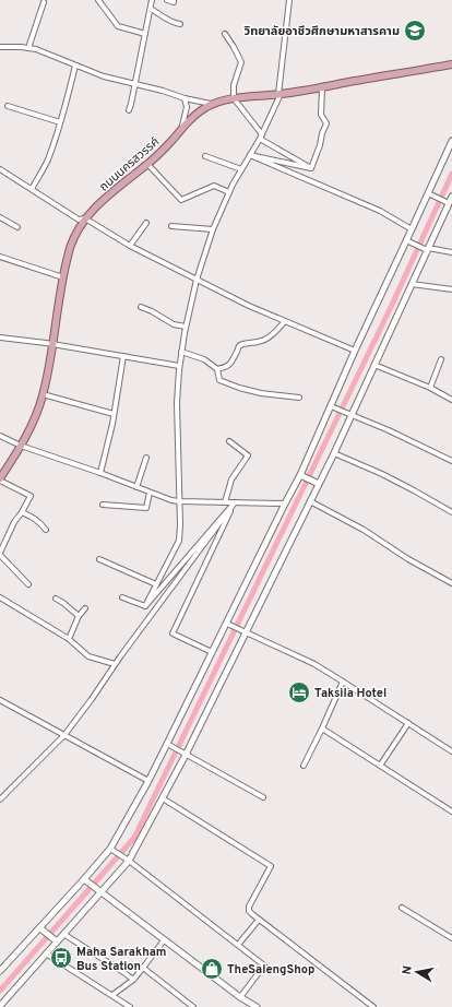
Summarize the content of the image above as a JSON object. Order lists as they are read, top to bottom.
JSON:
{
  "streets": {
    "main road": ["ถนนนครสวรรค์"]
  },
  "places": {
    "school or university": ["วิทยาลัยอาชีวศึกษามหาสารคาม"],
    "hotel": ["Taksila Hotel"],
    "bus stop": ["Maha Sarakham Bus Station"],
    "shop": ["TheSalengShop"]
  },
  "north": "left"
}
